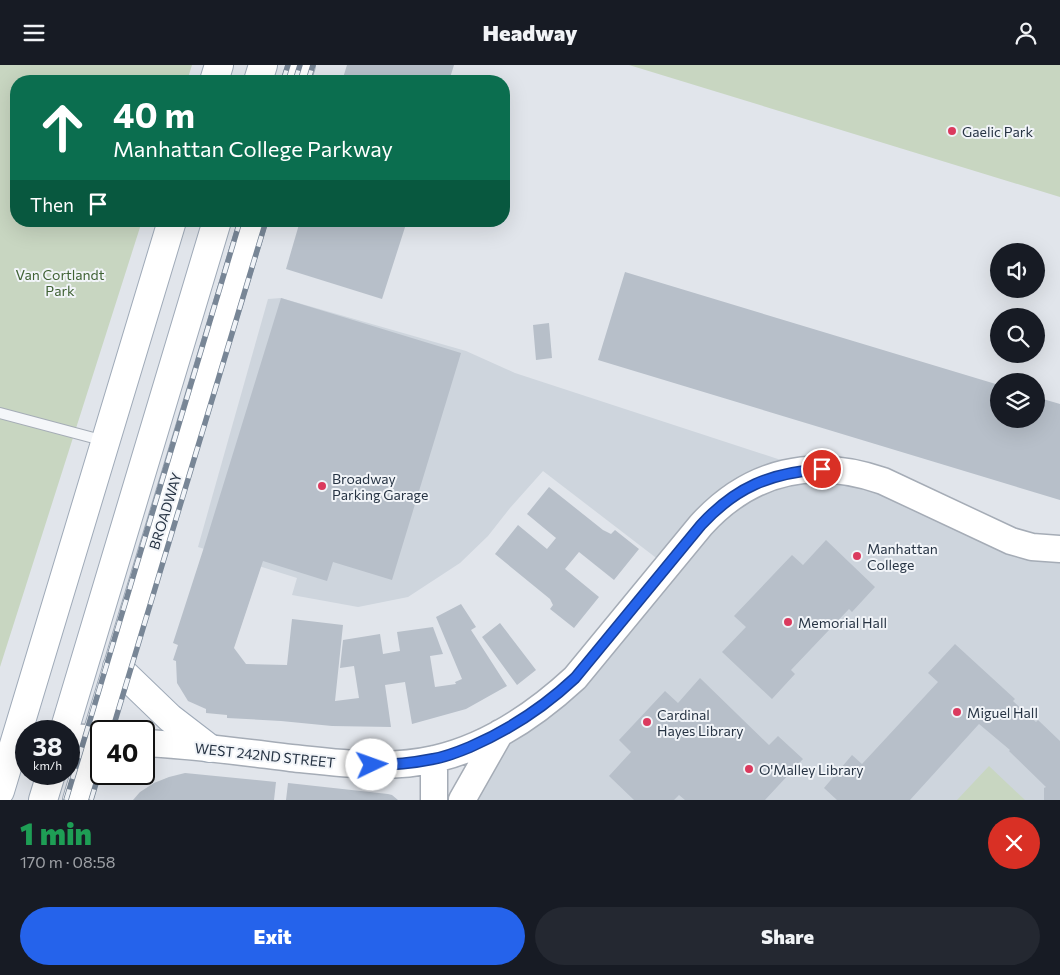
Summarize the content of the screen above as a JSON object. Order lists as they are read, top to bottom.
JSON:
{
  "streets": {
    "main road": ["BROADWAY"],
    "street": ["WEST 242ND STREET"]
  },
  "parks": ["Van Cortlandt Park"],
  "places": [
    "Gaelic Park",
    "Broadway Parking Garage",
    "Manhattan College",
    "Memorial Hall",
    "Miguel Hall",
    "Cardinal Hayes Library",
    "O'Malley Library"
  ],
  "page": {
    "header": "Headway",
    "turn": ["40 m", "Manhattan College Parkway"],
    "then": "Then",
    "speed": "38 km/h",
    "limit": "40",
    "heading": ["1 min", "170 m · 08:58"],
    "buttons": ["Exit", "Share"]
  }
}
